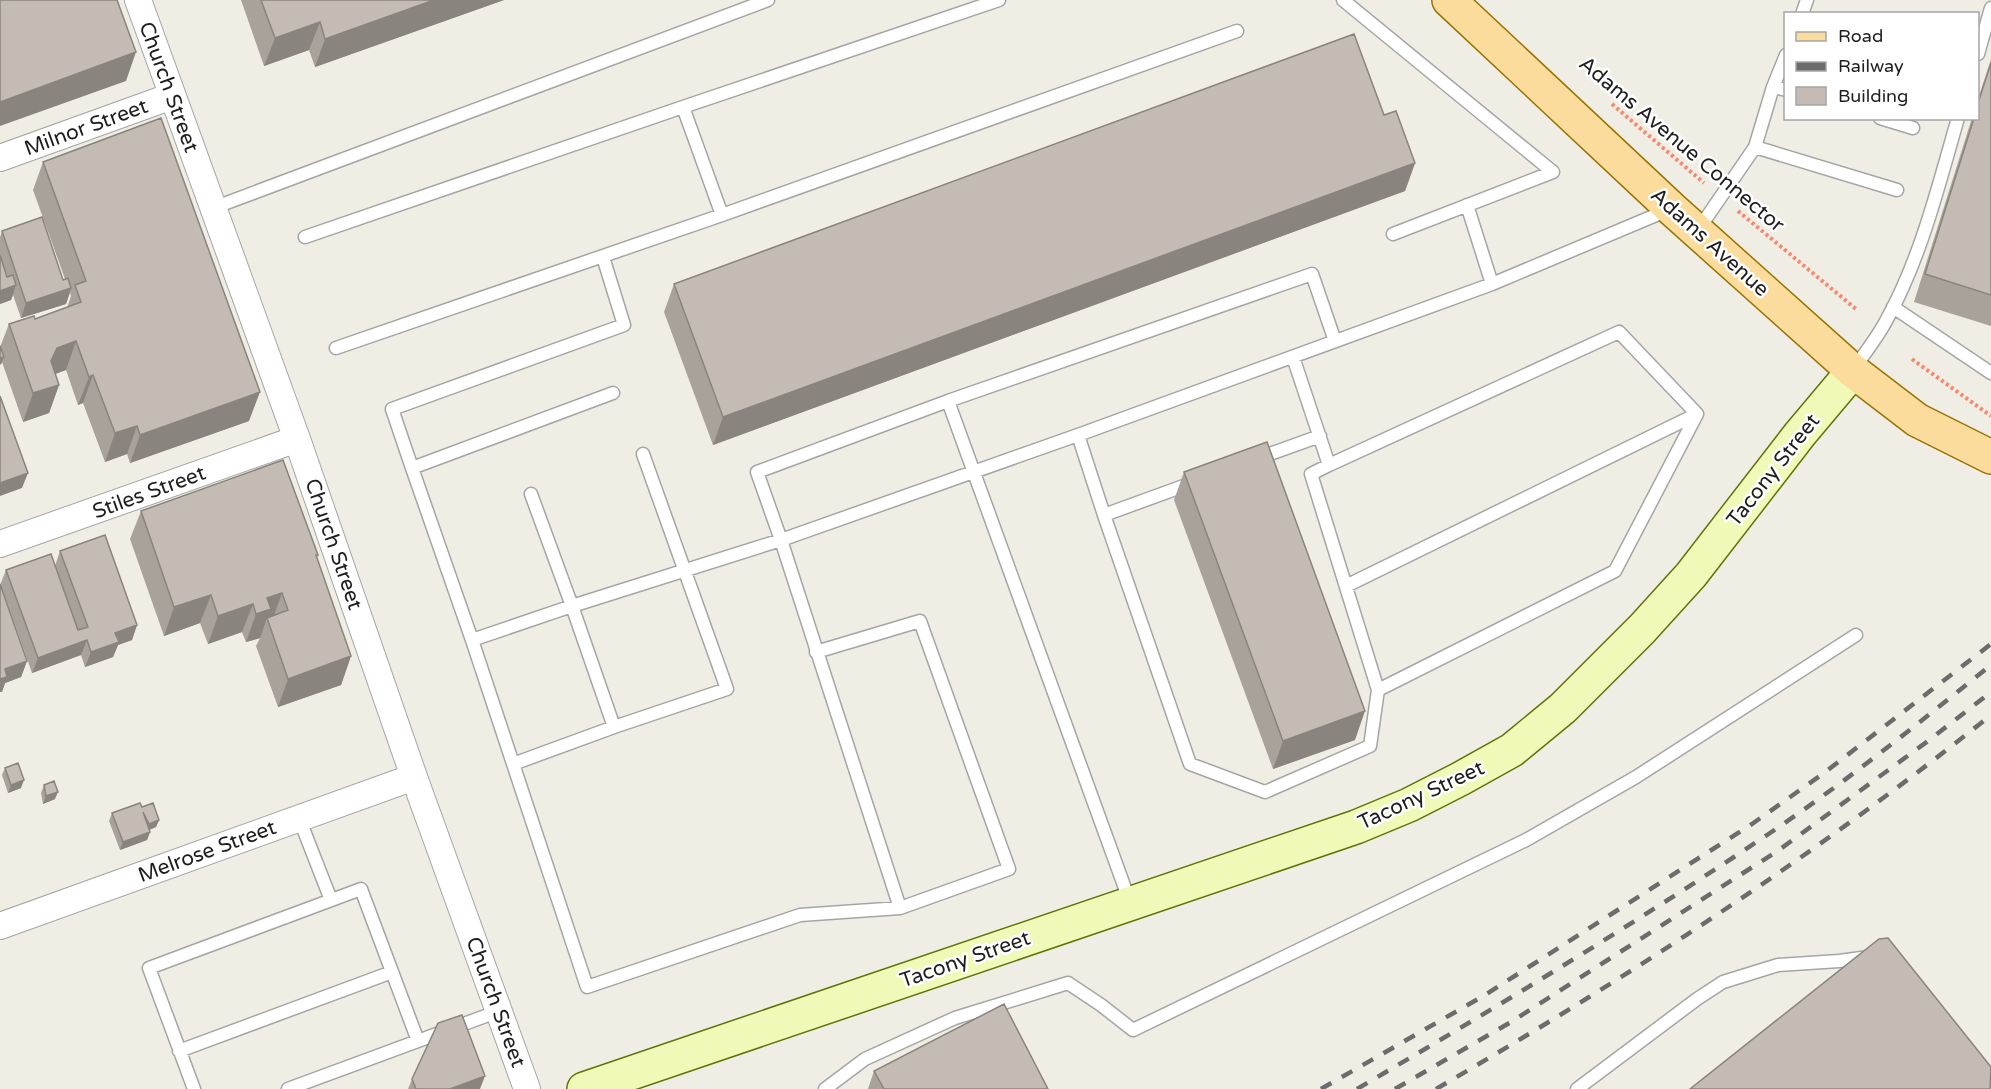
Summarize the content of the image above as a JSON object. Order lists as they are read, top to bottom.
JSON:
{
  "streets": {
    "main road": ["Adams Avenue", "Tacony Street"],
    "street": [
      "Church Street",
      "Milnor Street",
      "Stiles Street",
      "Melrose Street"
    ],
    "path": ["Adams Avenue Connector"]
  },
  "crossings": [
    ["Church Street", "Milnor Street"],
    ["Church Street", "Stiles Street"],
    ["Church Street", "Melrose Street"],
    ["Adams Avenue", "Tacony Street"]
  ],
  "legend": ["Road", "Railway", "Building"]
}
